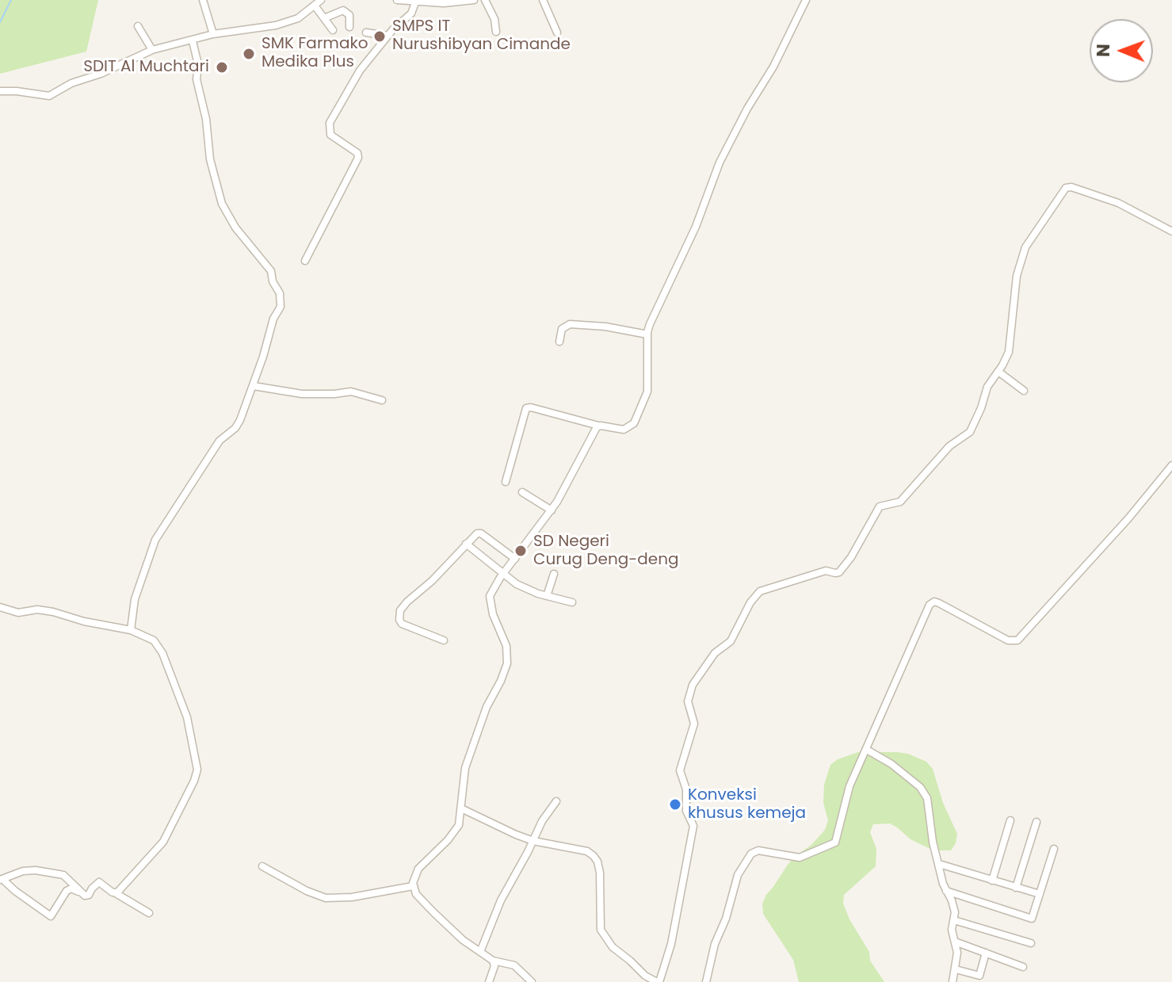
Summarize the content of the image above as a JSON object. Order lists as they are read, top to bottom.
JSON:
{
  "places": [
    "SMPS IT Nurushibyan Cimande",
    "SMK Farmako Medika Plus",
    "SDIT Al Muchtari",
    "SD Negeri Curug Deng-deng",
    "Konveksi khusus kemeja"
  ],
  "north": "left"
}
